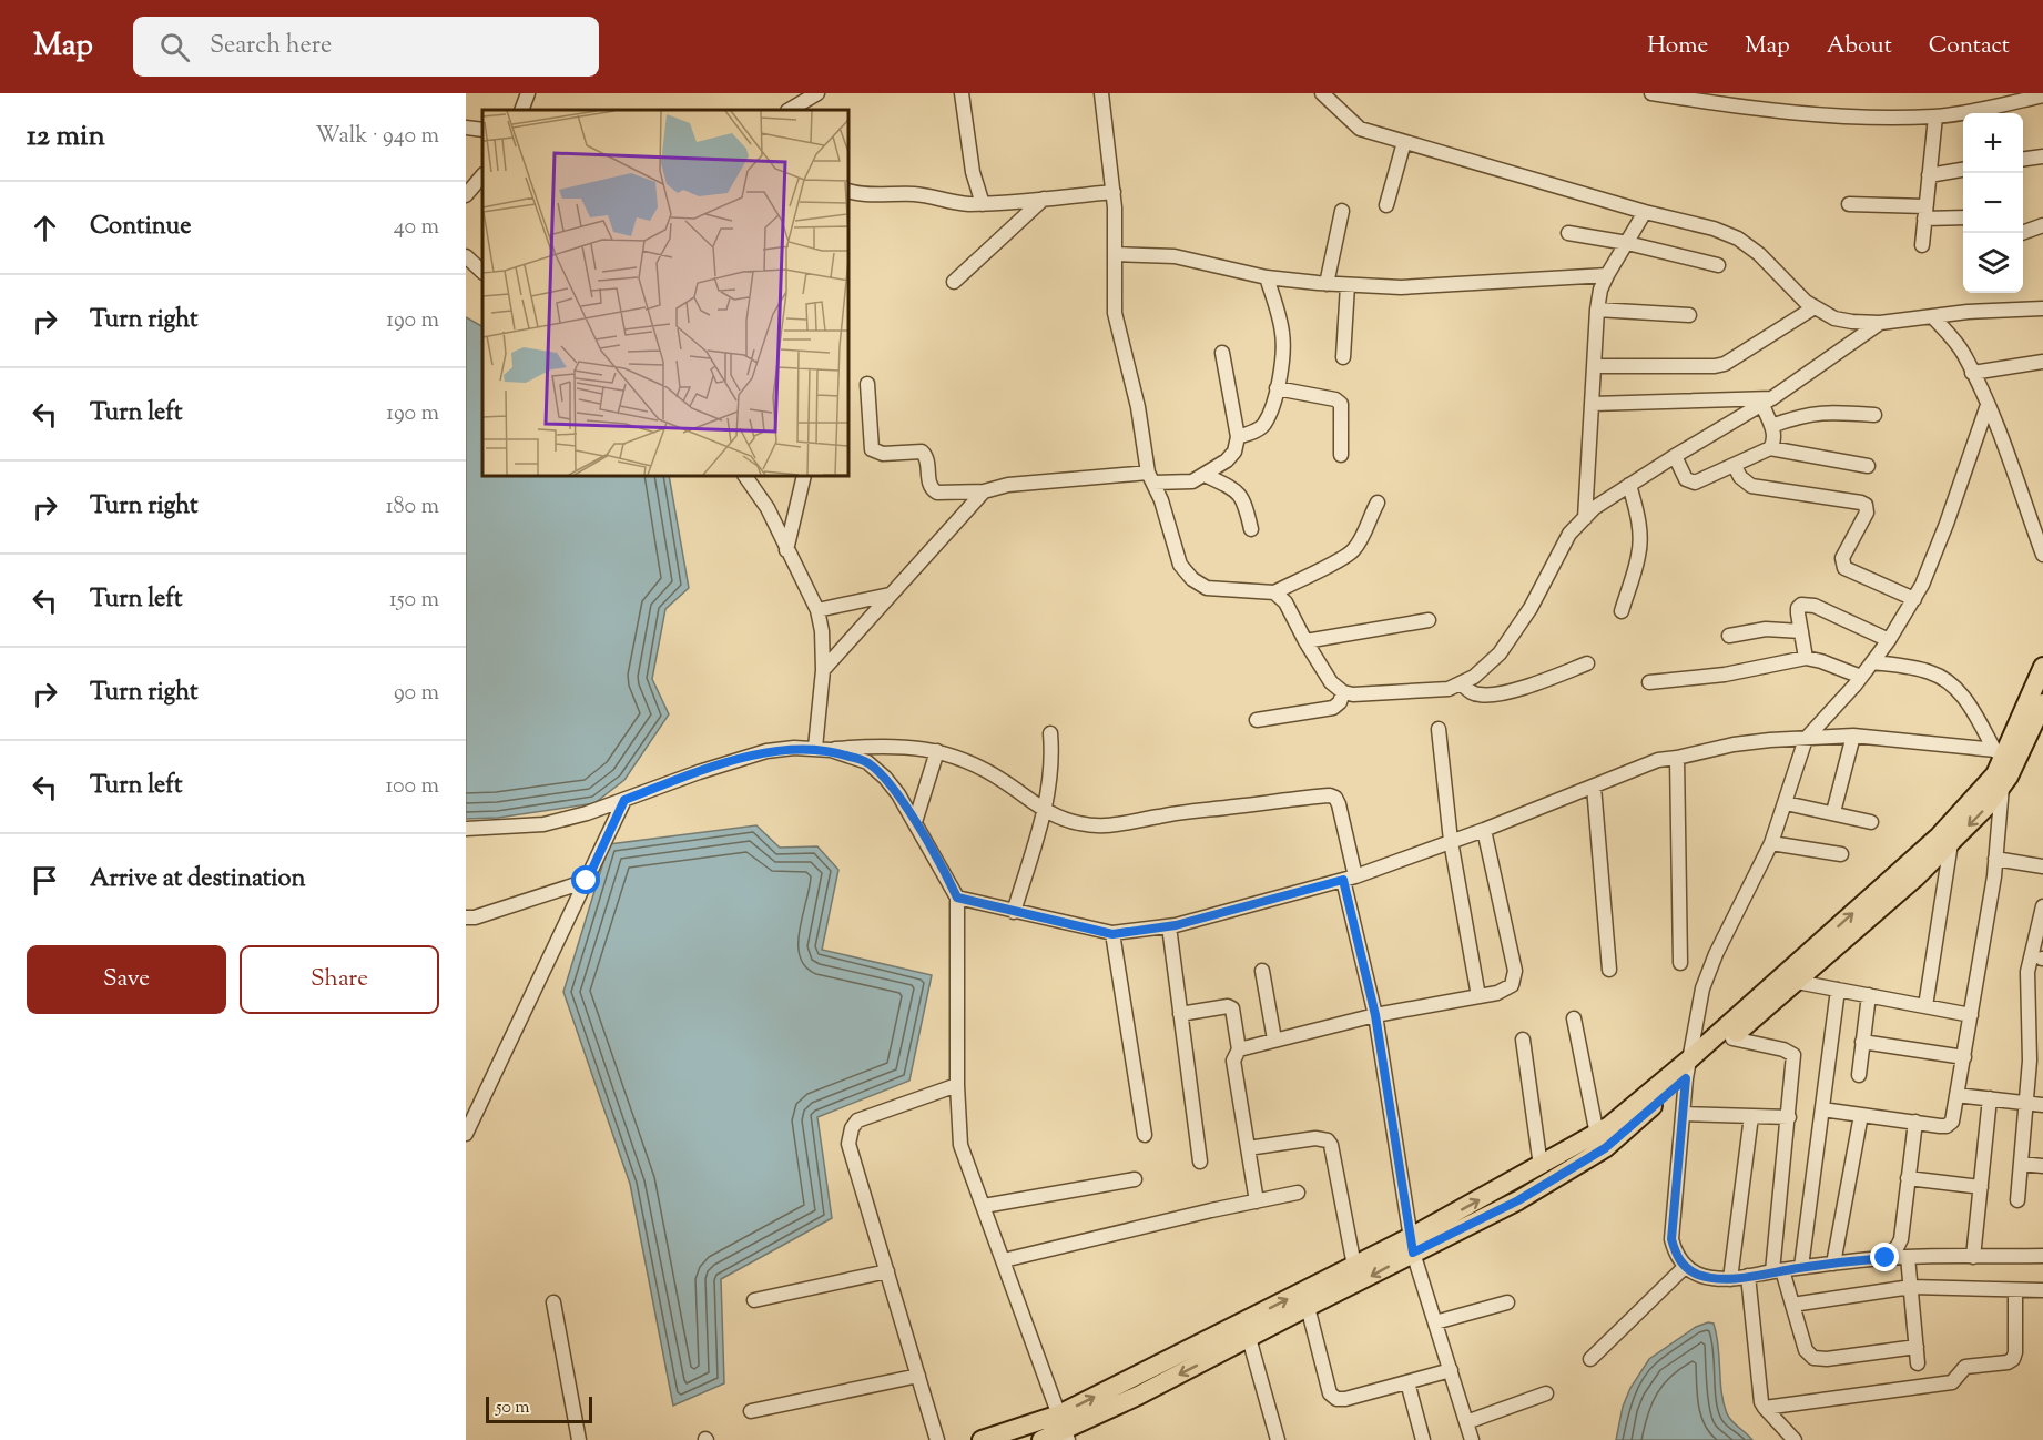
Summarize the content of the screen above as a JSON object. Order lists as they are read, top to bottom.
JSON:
{
  "scale_bar": "50 m",
  "page": {
    "header": "Map",
    "search": "Search here",
    "nav": [
      "Home",
      "Map",
      "About",
      "Contact"
    ],
    "heading": ["12 min", "Walk · 940 m"],
    "map_buttons": ["+", "−"],
    "list": [
      ["Continue", "40 m"],
      ["Turn right", "190 m"],
      ["Turn left", "190 m"],
      ["Turn right", "180 m"],
      ["Turn left", "150 m"],
      ["Turn right", "90 m"],
      ["Turn left", "100 m"],
      "Arrive at destination"
    ],
    "buttons": ["Save", "Share"],
    "scale": "50 m"
  }
}
